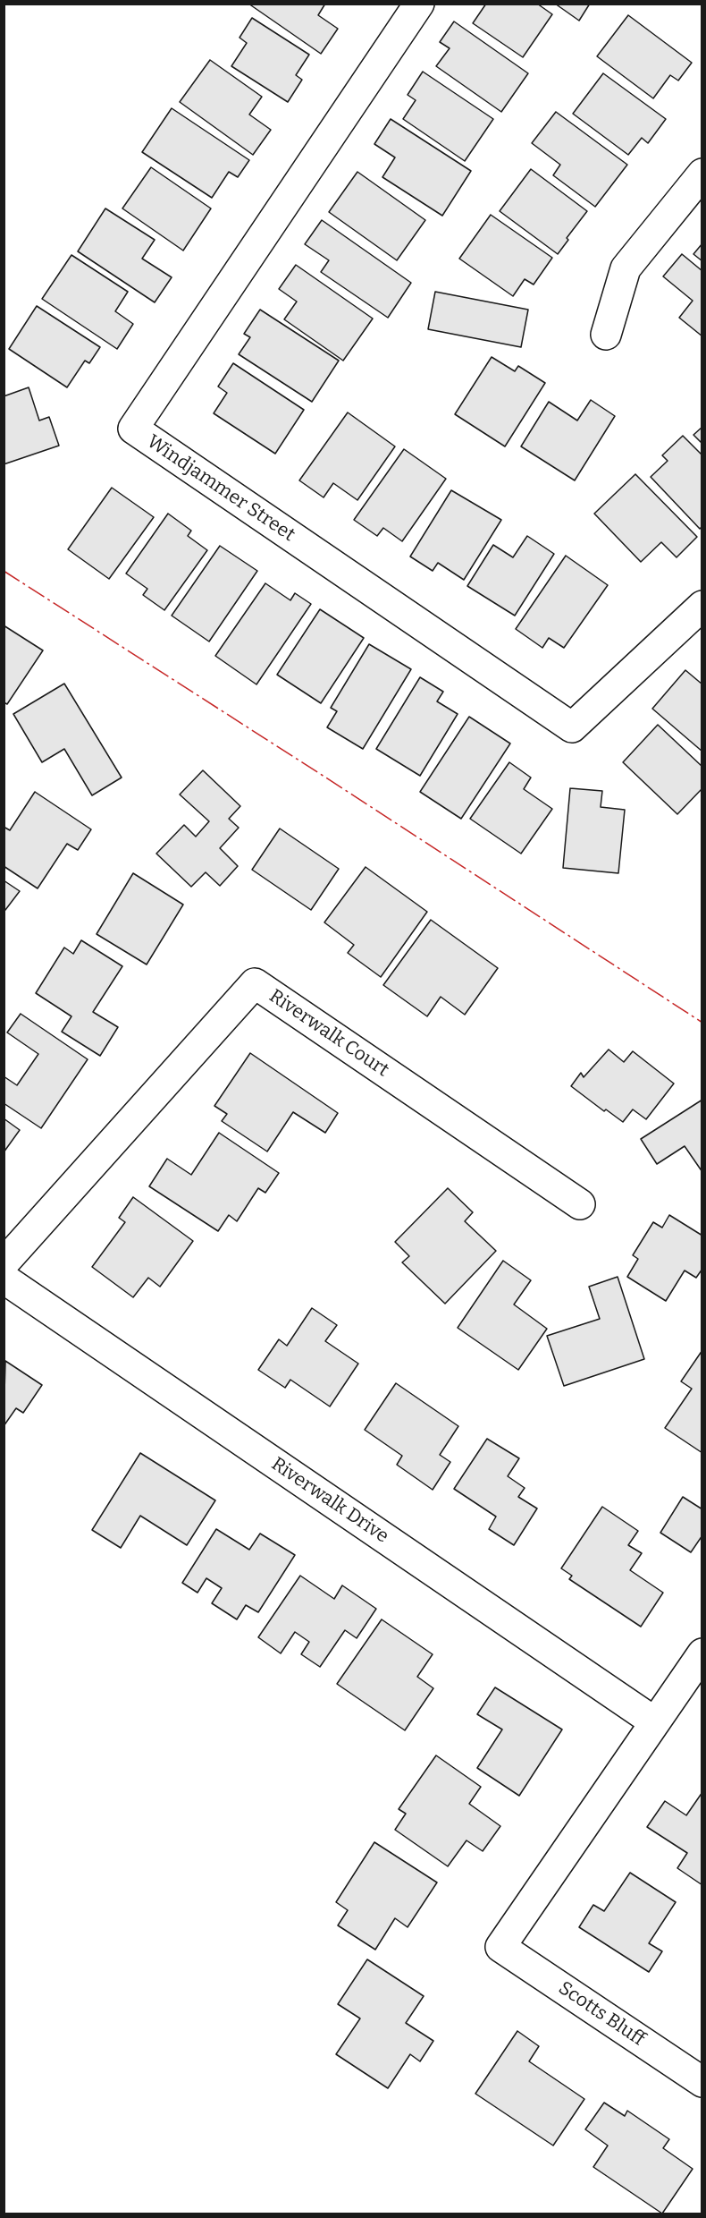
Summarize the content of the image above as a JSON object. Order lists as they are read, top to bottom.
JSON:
{
  "streets": {
    "street": [
      "Windjammer Street",
      "Riverwalk Court",
      "Riverwalk Drive",
      "Scotts Bluff"
    ]
  },
  "crossings": [
    ["Riverwalk Drive", "Scotts Bluff"]
  ]
}
